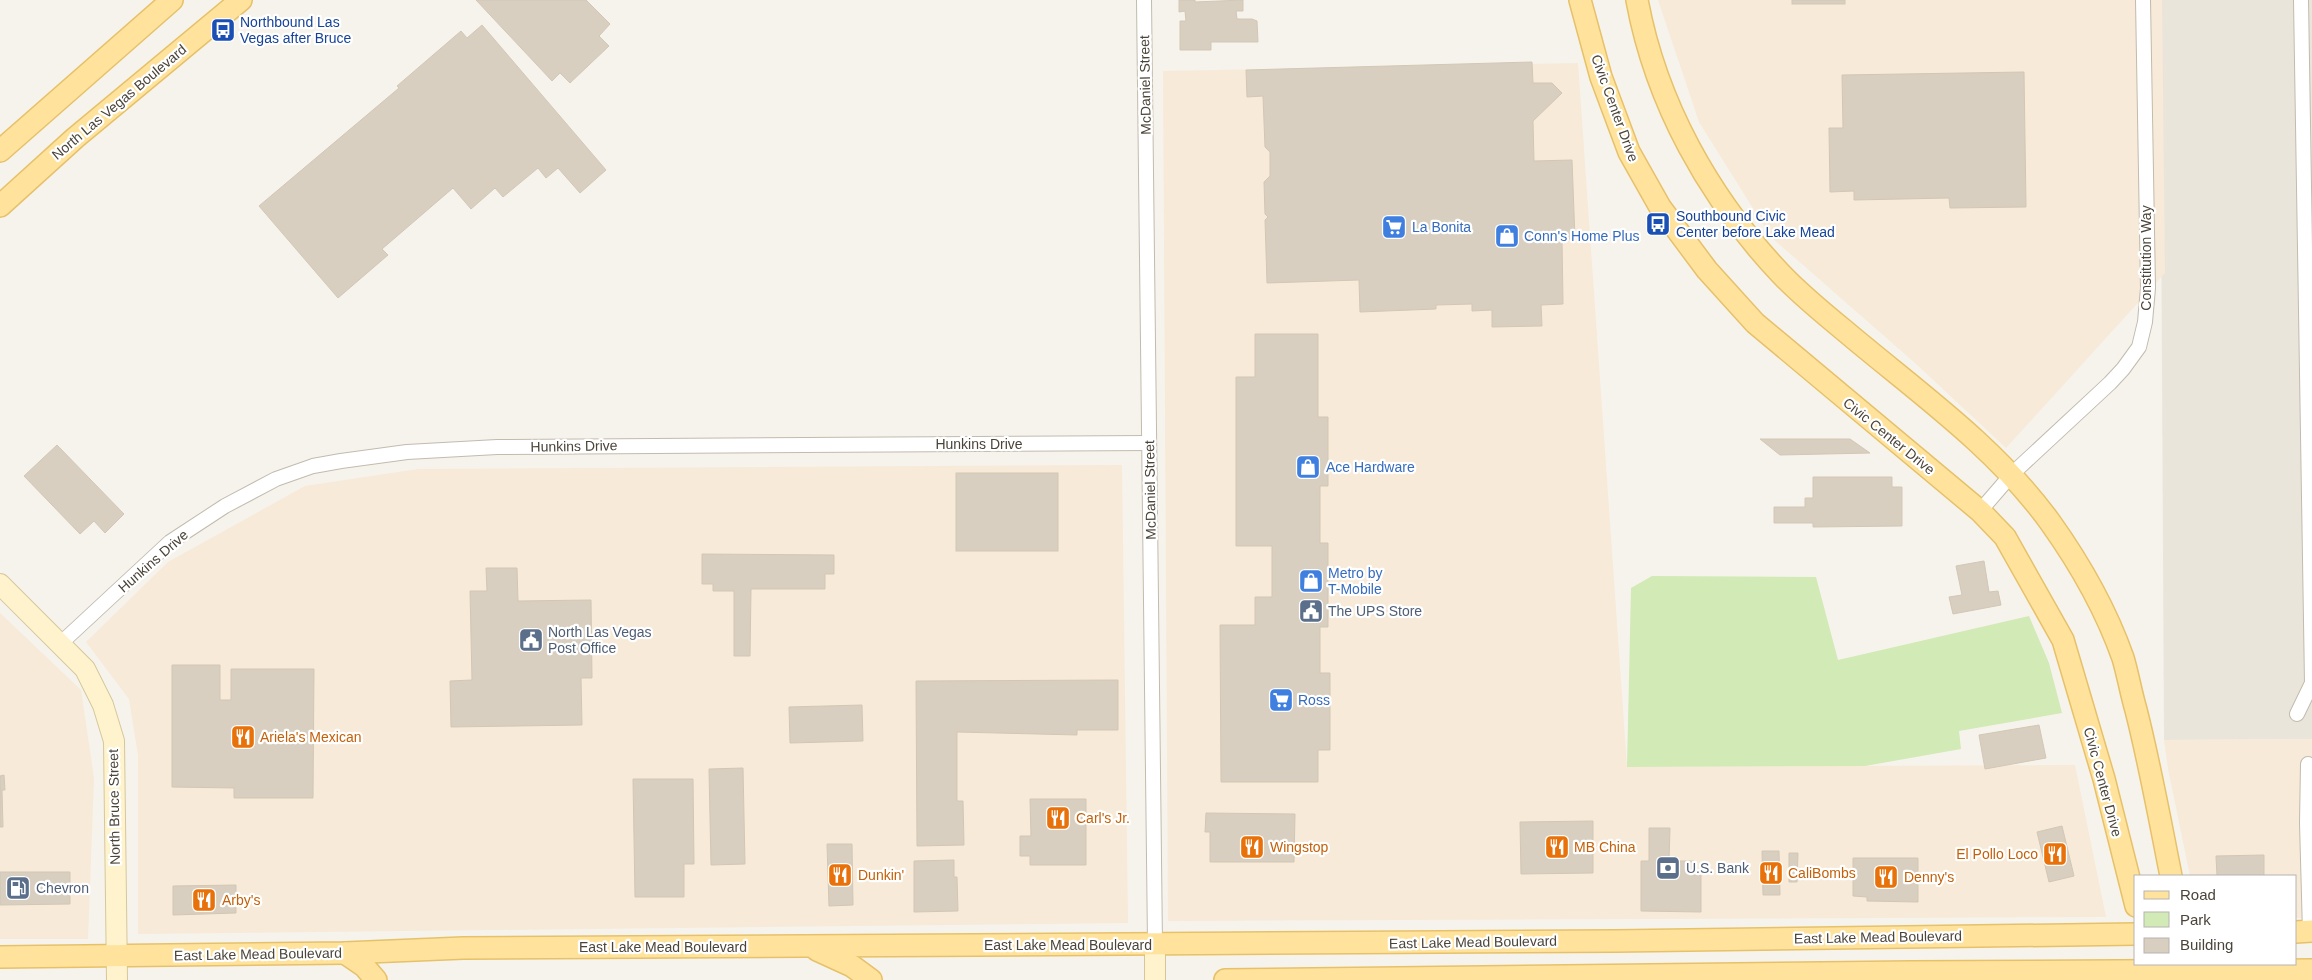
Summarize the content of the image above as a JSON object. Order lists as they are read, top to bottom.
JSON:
{
  "streets": {
    "main road": ["North Las Vegas Boulevard", "Civic Center Drive", "East Lake Mead Boulevard"],
    "street": [
      "McDaniel Street",
      "Constitution Way",
      "Hunkins Drive",
      "North Bruce Street"
    ]
  },
  "crossings": [
    ["McDaniel Street", "Hunkins Drive"],
    ["McDaniel Street", "East Lake Mead Boulevard"],
    ["Civic Center Drive", "Constitution Way"],
    ["Hunkins Drive", "North Bruce Street"],
    ["North Bruce Street", "East Lake Mead Boulevard"]
  ],
  "places": {
    "bus stop": ["Northbound Las Vegas after Bruce", "Southbound Civic Center before Lake Mead"],
    "supermarket": ["La Bonita", "Ross"],
    "shop": ["Conn's Home Plus", "Ace Hardware", "Metro by T-Mobile"],
    "public building": ["The UPS Store", "North Las Vegas Post Office"],
    "restaurant": [
      "Ariela's Mexican",
      "Carl's Jr.",
      "Wingstop",
      "MB China",
      "El Pollo Loco",
      "CaliBombs",
      "Dunkin'",
      "Denny's",
      "Arby's"
    ],
    "bank": ["U.S. Bank"],
    "fuel station": ["Chevron"]
  },
  "legend": ["Road", "Park", "Building"]
}
